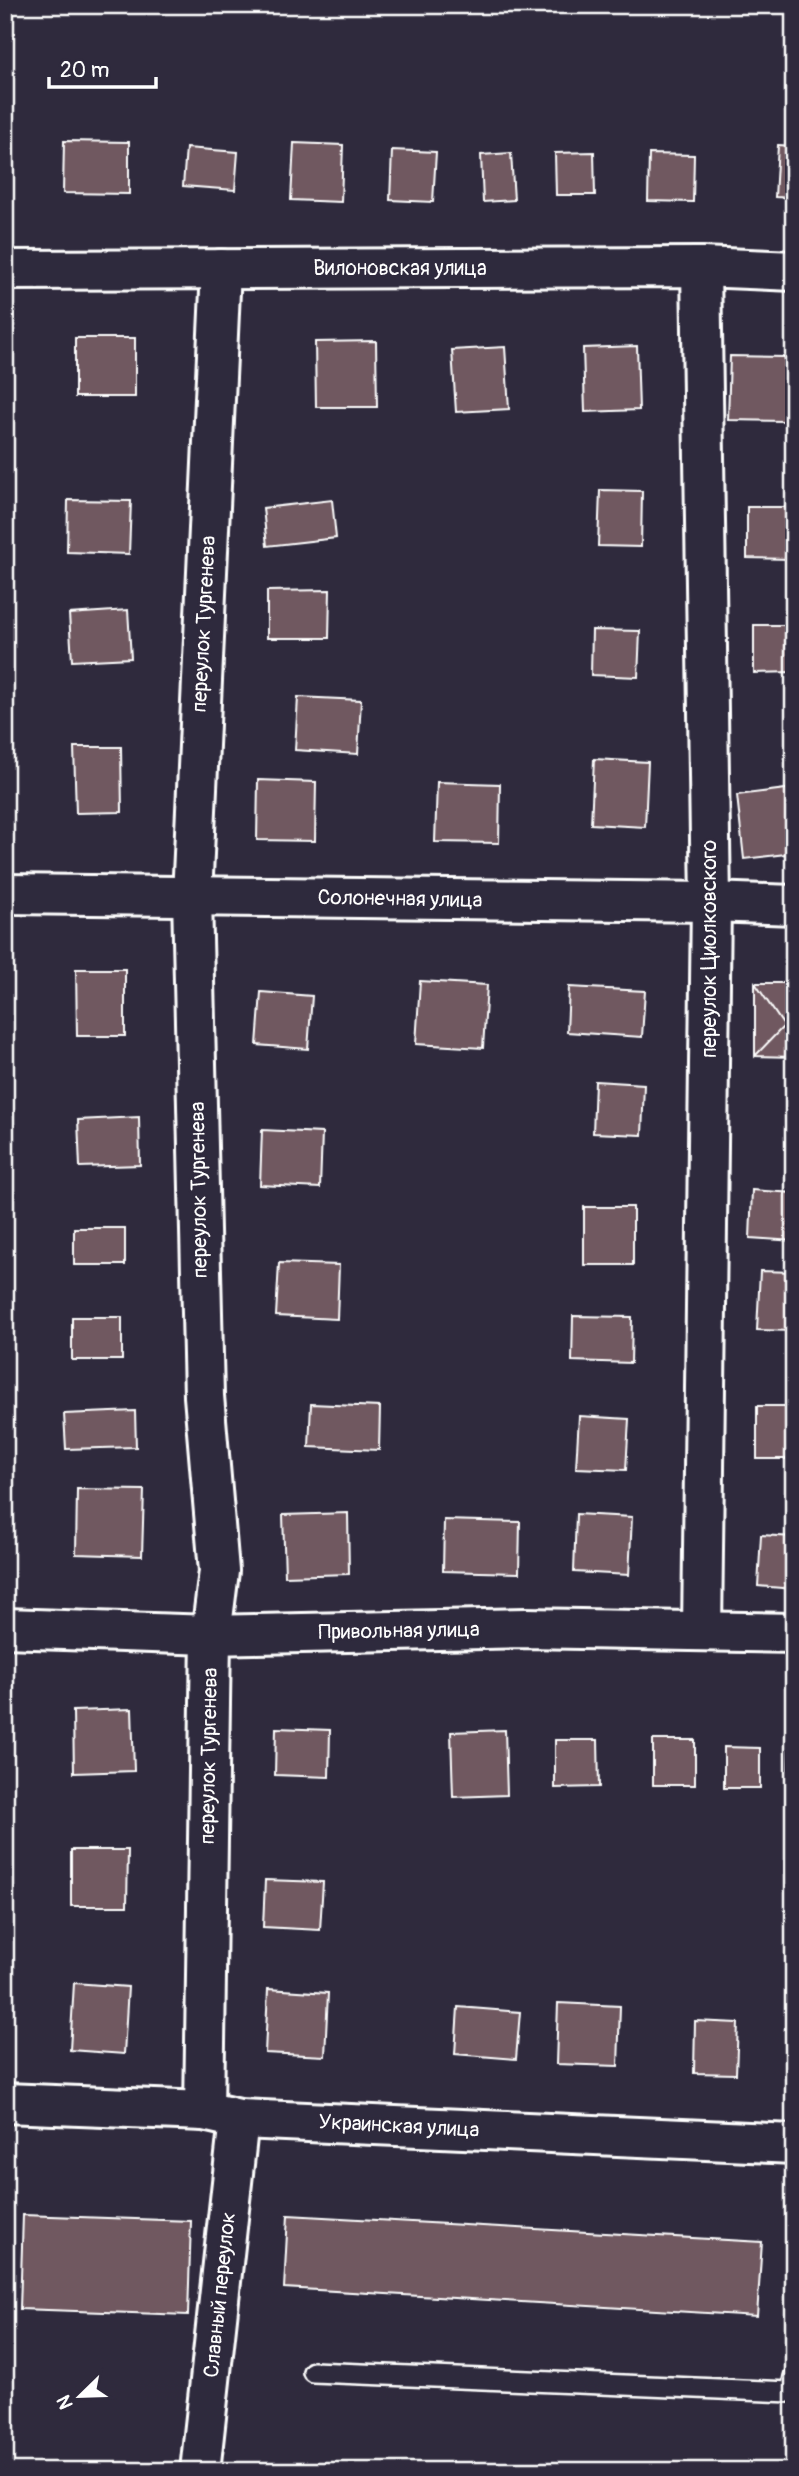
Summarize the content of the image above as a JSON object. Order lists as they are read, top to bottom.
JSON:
{
  "streets": {
    "street": [
      "Вилоновская улица",
      "переулок Тургенева",
      "Солонечная улица",
      "переулок Циолковского",
      "Привольная улица",
      "Украинская улица",
      "Славный переулок"
    ]
  },
  "crossings": [
    ["Вилоновская улица", "переулок Тургенева"],
    ["Вилоновская улица", "переулок Циолковского"],
    ["переулок Тургенева", "Солонечная улица"],
    ["переулок Тургенева", "Привольная улица"],
    ["переулок Тургенева", "Украинская улица"],
    ["переулок Тургенева", "Славный переулок"],
    ["Солонечная улица", "переулок Циолковского"],
    ["переулок Циолковского", "Привольная улица"],
    ["Украинская улица", "Славный переулок"]
  ],
  "scale_bar": "20 m",
  "north": "bottom left"
}
